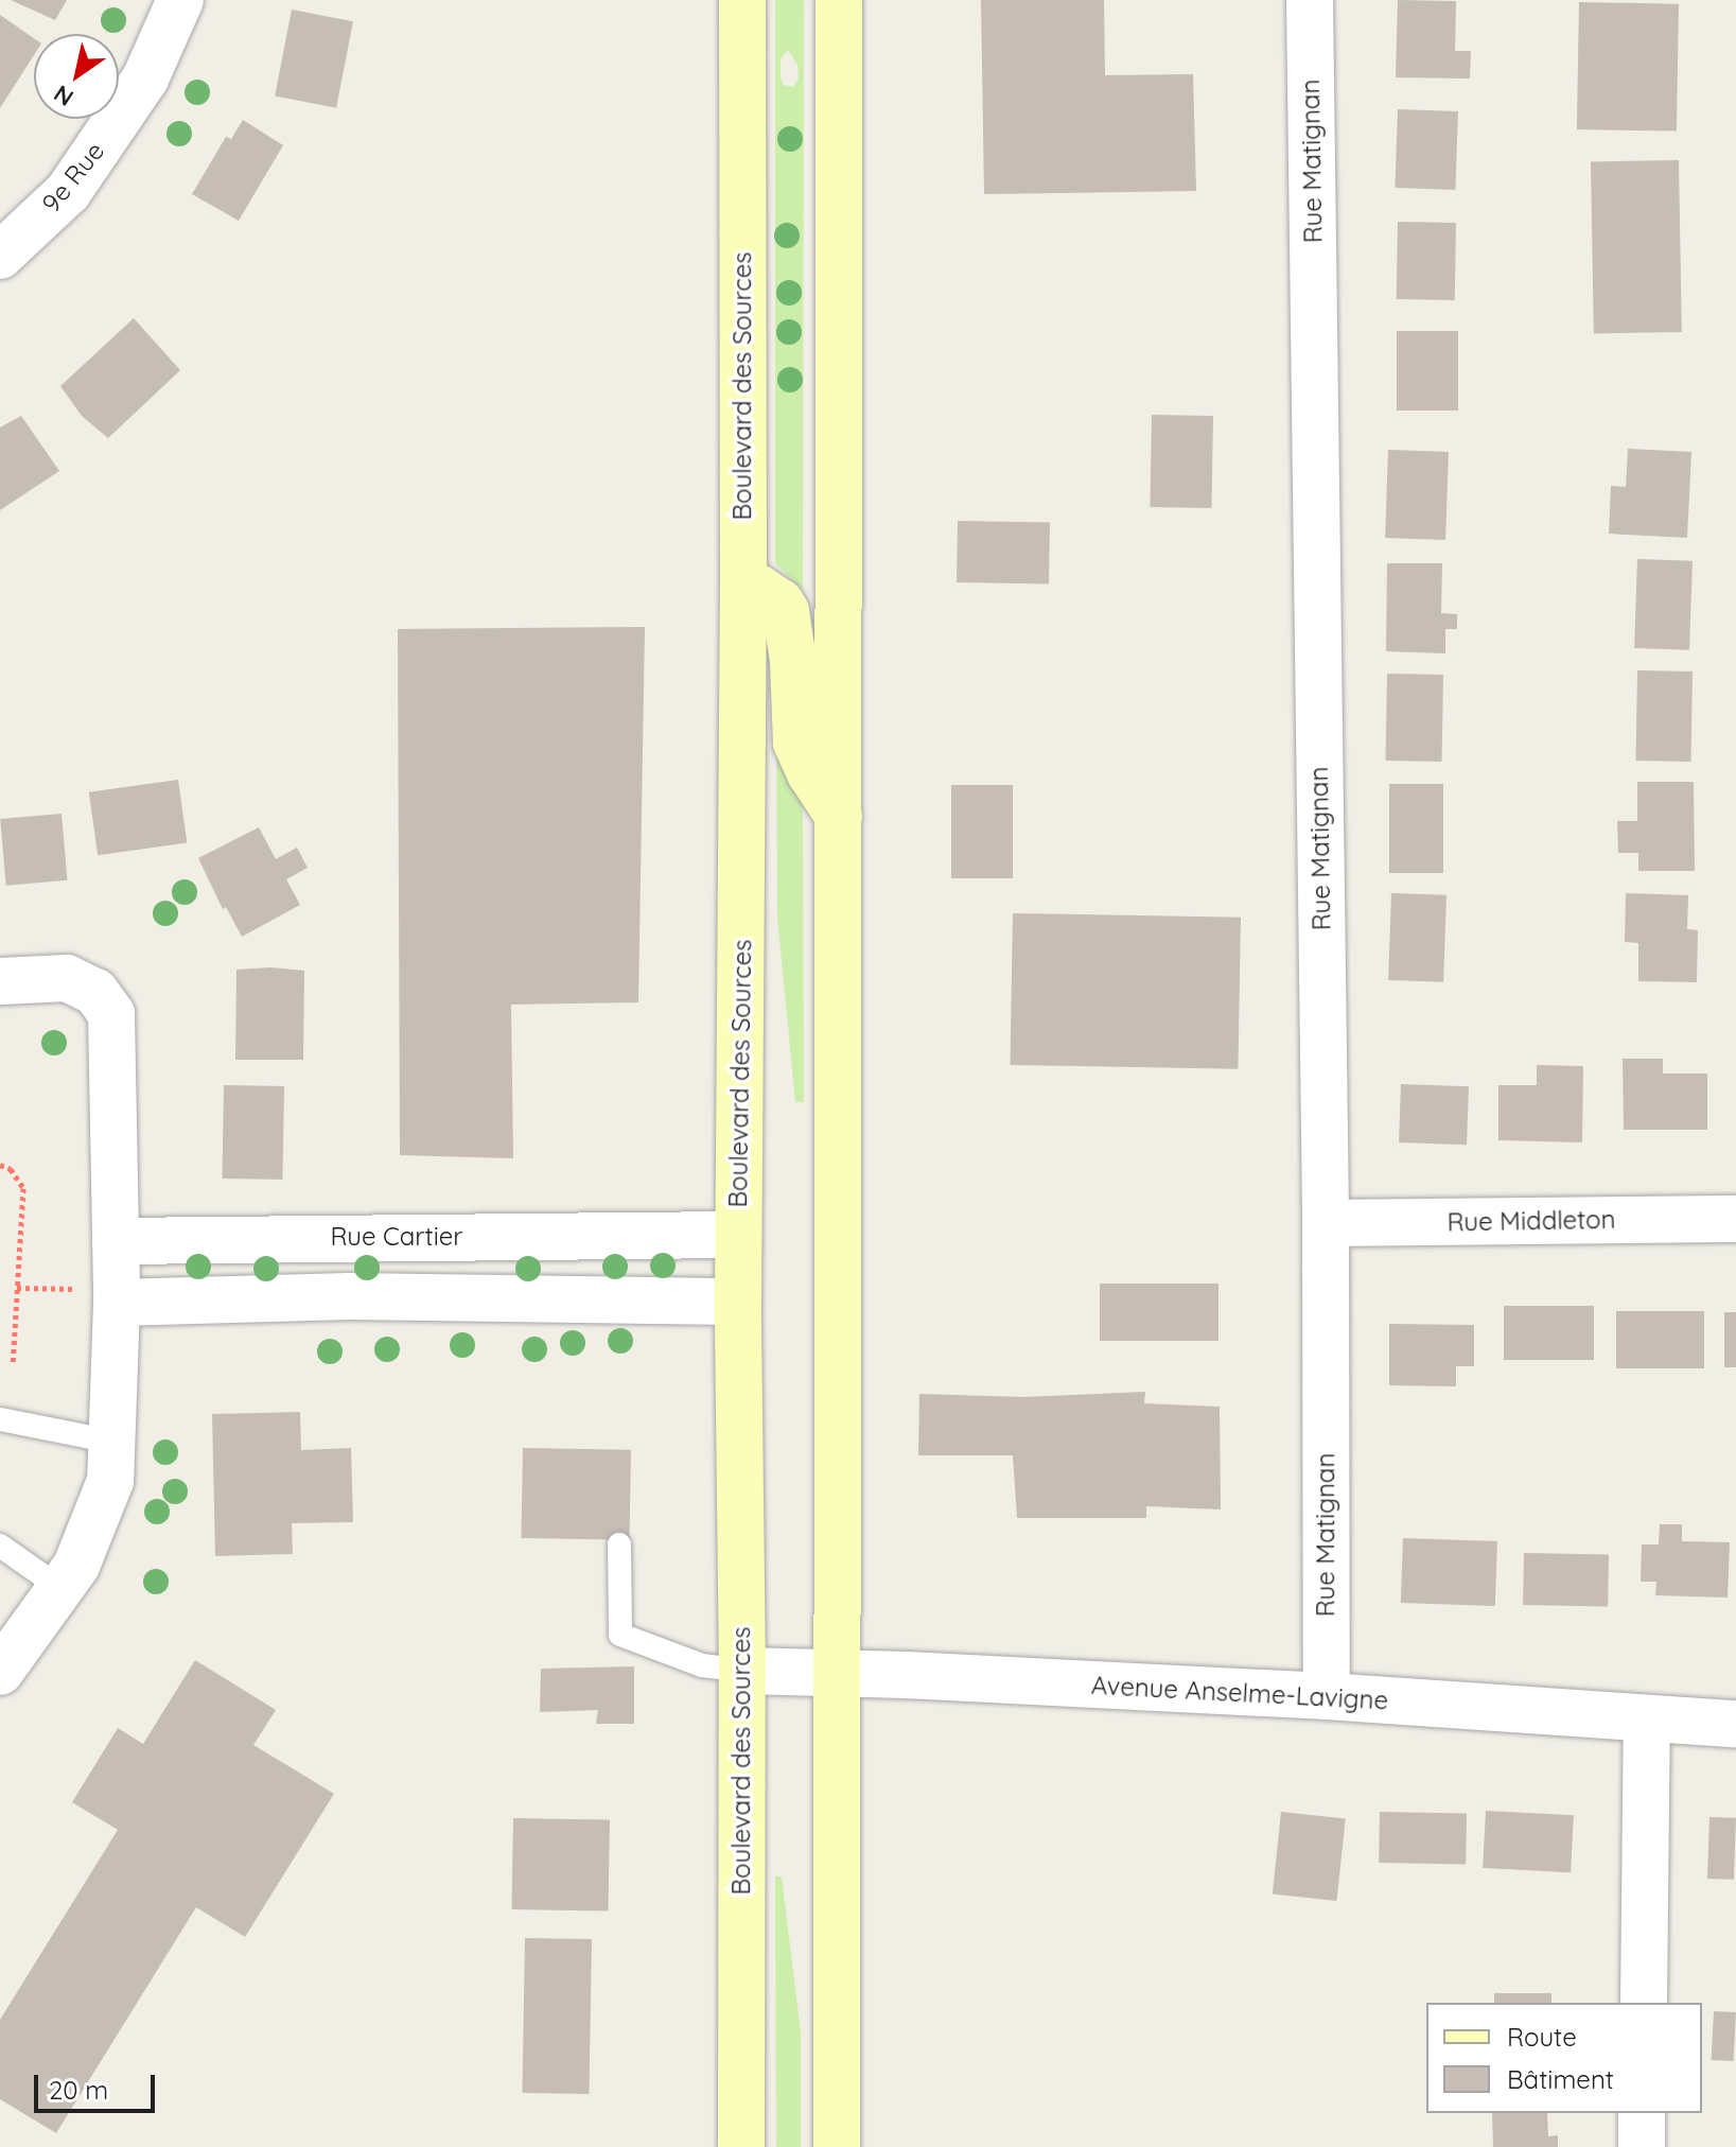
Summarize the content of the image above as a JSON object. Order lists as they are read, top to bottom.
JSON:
{
  "streets": {
    "main road": ["Boulevard des Sources"],
    "street": [
      "Rue Matignan",
      "9e Rue",
      "Rue Middleton",
      "Rue Cartier",
      "Avenue Anselme-Lavigne"
    ]
  },
  "crossings": [
    ["Rue Matignan", "Rue Middleton"],
    ["Rue Matignan", "Avenue Anselme-Lavigne"],
    ["Boulevard des Sources", "Rue Cartier"],
    ["Boulevard des Sources", "Avenue Anselme-Lavigne"]
  ],
  "legend": ["Route", "Bâtiment"],
  "scale_bar": "20 m",
  "north": "bottom left"
}
